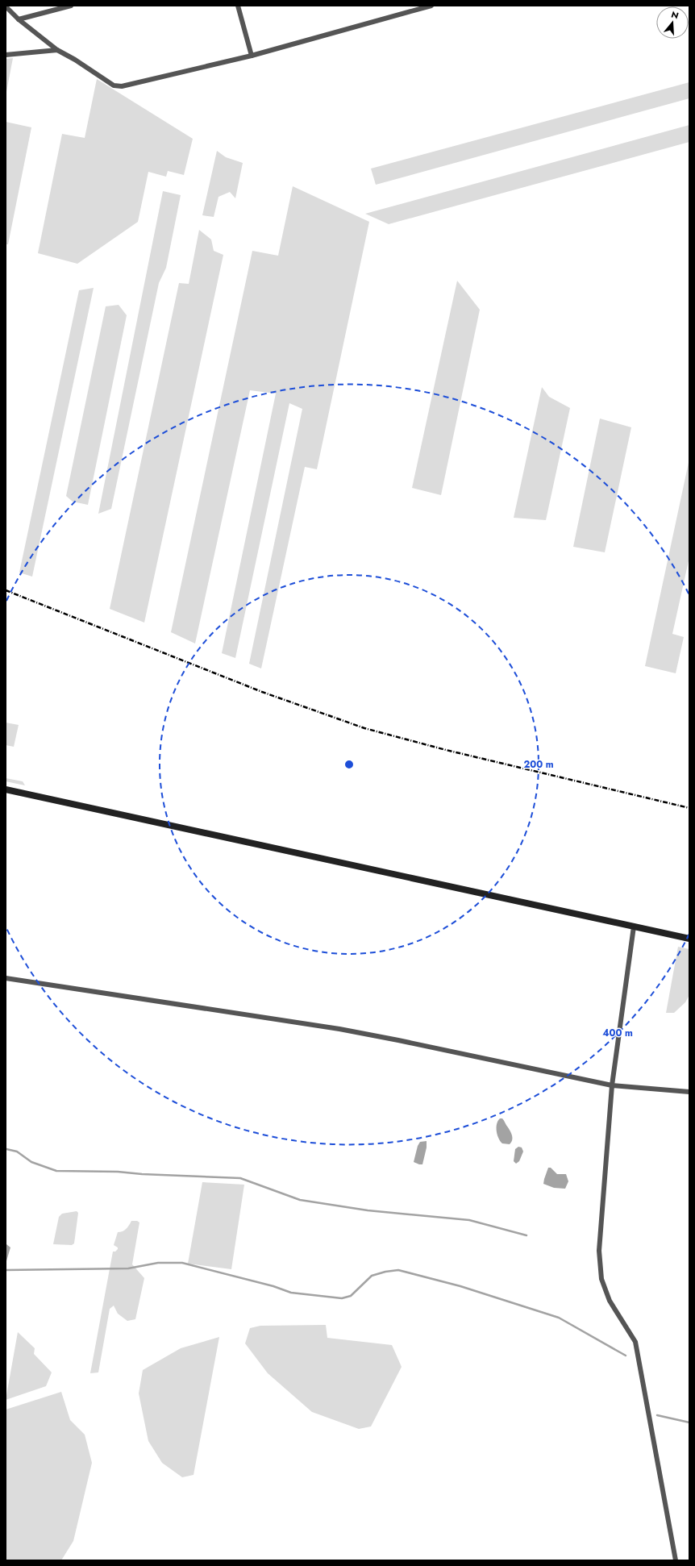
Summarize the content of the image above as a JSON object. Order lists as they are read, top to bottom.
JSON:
{
  "north": "top",
  "rings": ["200 m", "400 m"]
}
